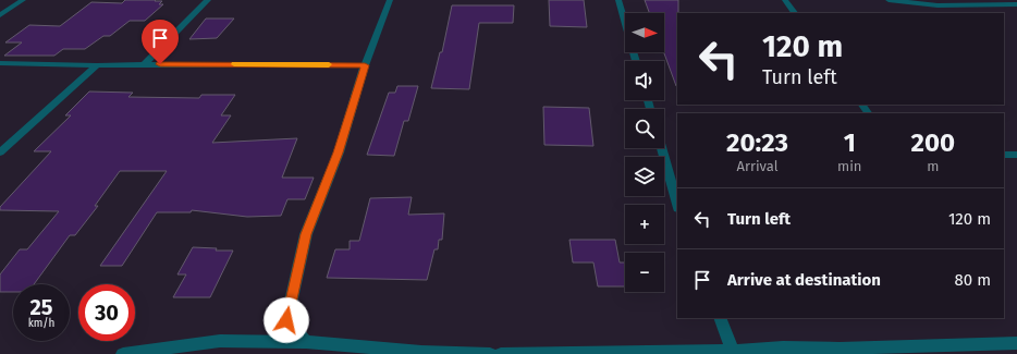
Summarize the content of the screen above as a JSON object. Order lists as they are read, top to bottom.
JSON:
{
  "north": "right",
  "page": {
    "map_buttons": ["+", "−"],
    "turn": ["120 m", "Turn left"],
    "eta": [
      "20:23",
      "Arrival",
      "1",
      "min",
      "200",
      "m"
    ],
    "list": [
      {
        "name": "Turn left",
        "value": "120 m"
      },
      {
        "name": "Arrive at destination",
        "value": "80 m"
      }
    ],
    "speed": "25 km/h",
    "limit": "30"
  }
}
